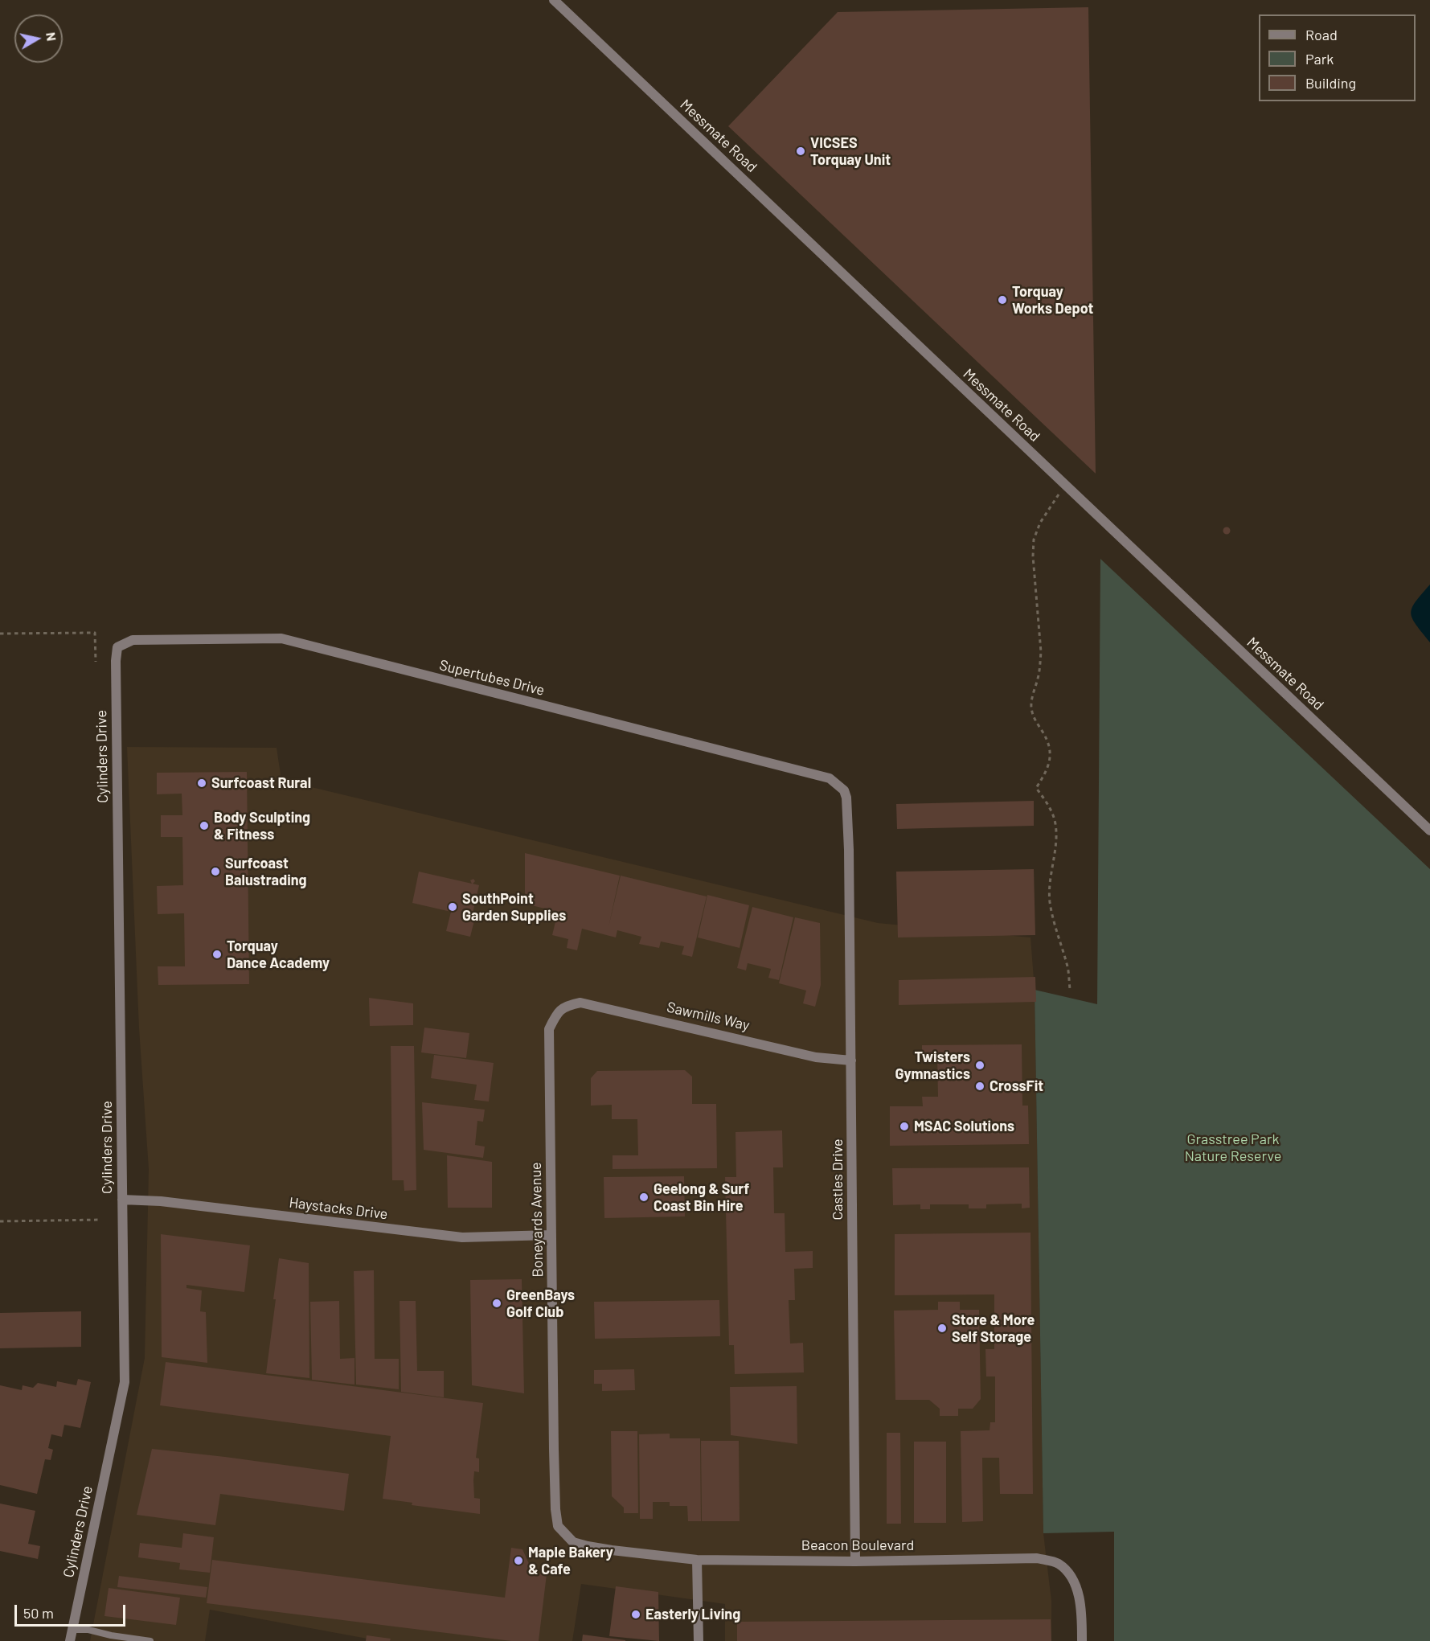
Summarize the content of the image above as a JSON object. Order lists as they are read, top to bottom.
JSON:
{
  "streets": {
    "street": [
      "Messmate Road",
      "Supertubes Drive",
      "Cylinders Drive",
      "Sawmills Way",
      "Castles Drive",
      "Haystacks Drive",
      "Boneyards Avenue",
      "Beacon Boulevard"
    ]
  },
  "crossings": [
    ["Supertubes Drive", "Cylinders Drive"],
    ["Supertubes Drive", "Castles Drive"],
    ["Cylinders Drive", "Haystacks Drive"],
    ["Sawmills Way", "Castles Drive"],
    ["Sawmills Way", "Boneyards Avenue"],
    ["Castles Drive", "Beacon Boulevard"],
    ["Haystacks Drive", "Boneyards Avenue"],
    ["Boneyards Avenue", "Beacon Boulevard"]
  ],
  "parks": ["Grasstree Park Nature Reserve"],
  "places": [
    "VICSES Torquay Unit",
    "Torquay Works Depot",
    "Surfcoast Rural",
    "Body Sculpting & Fitness",
    "Surfcoast Balustrading",
    "SouthPoint Garden Supplies",
    "Torquay Dance Academy",
    "Twisters Gymnastics",
    "CrossFit",
    "MSAC Solutions",
    "Geelong & Surf Coast Bin Hire",
    "GreenBays Golf Club",
    "Store & More Self Storage",
    "Maple Bakery & Cafe",
    "Easterly Living"
  ],
  "legend": ["Road", "Park", "Building"],
  "scale_bar": "50 m",
  "north": "right"
}
